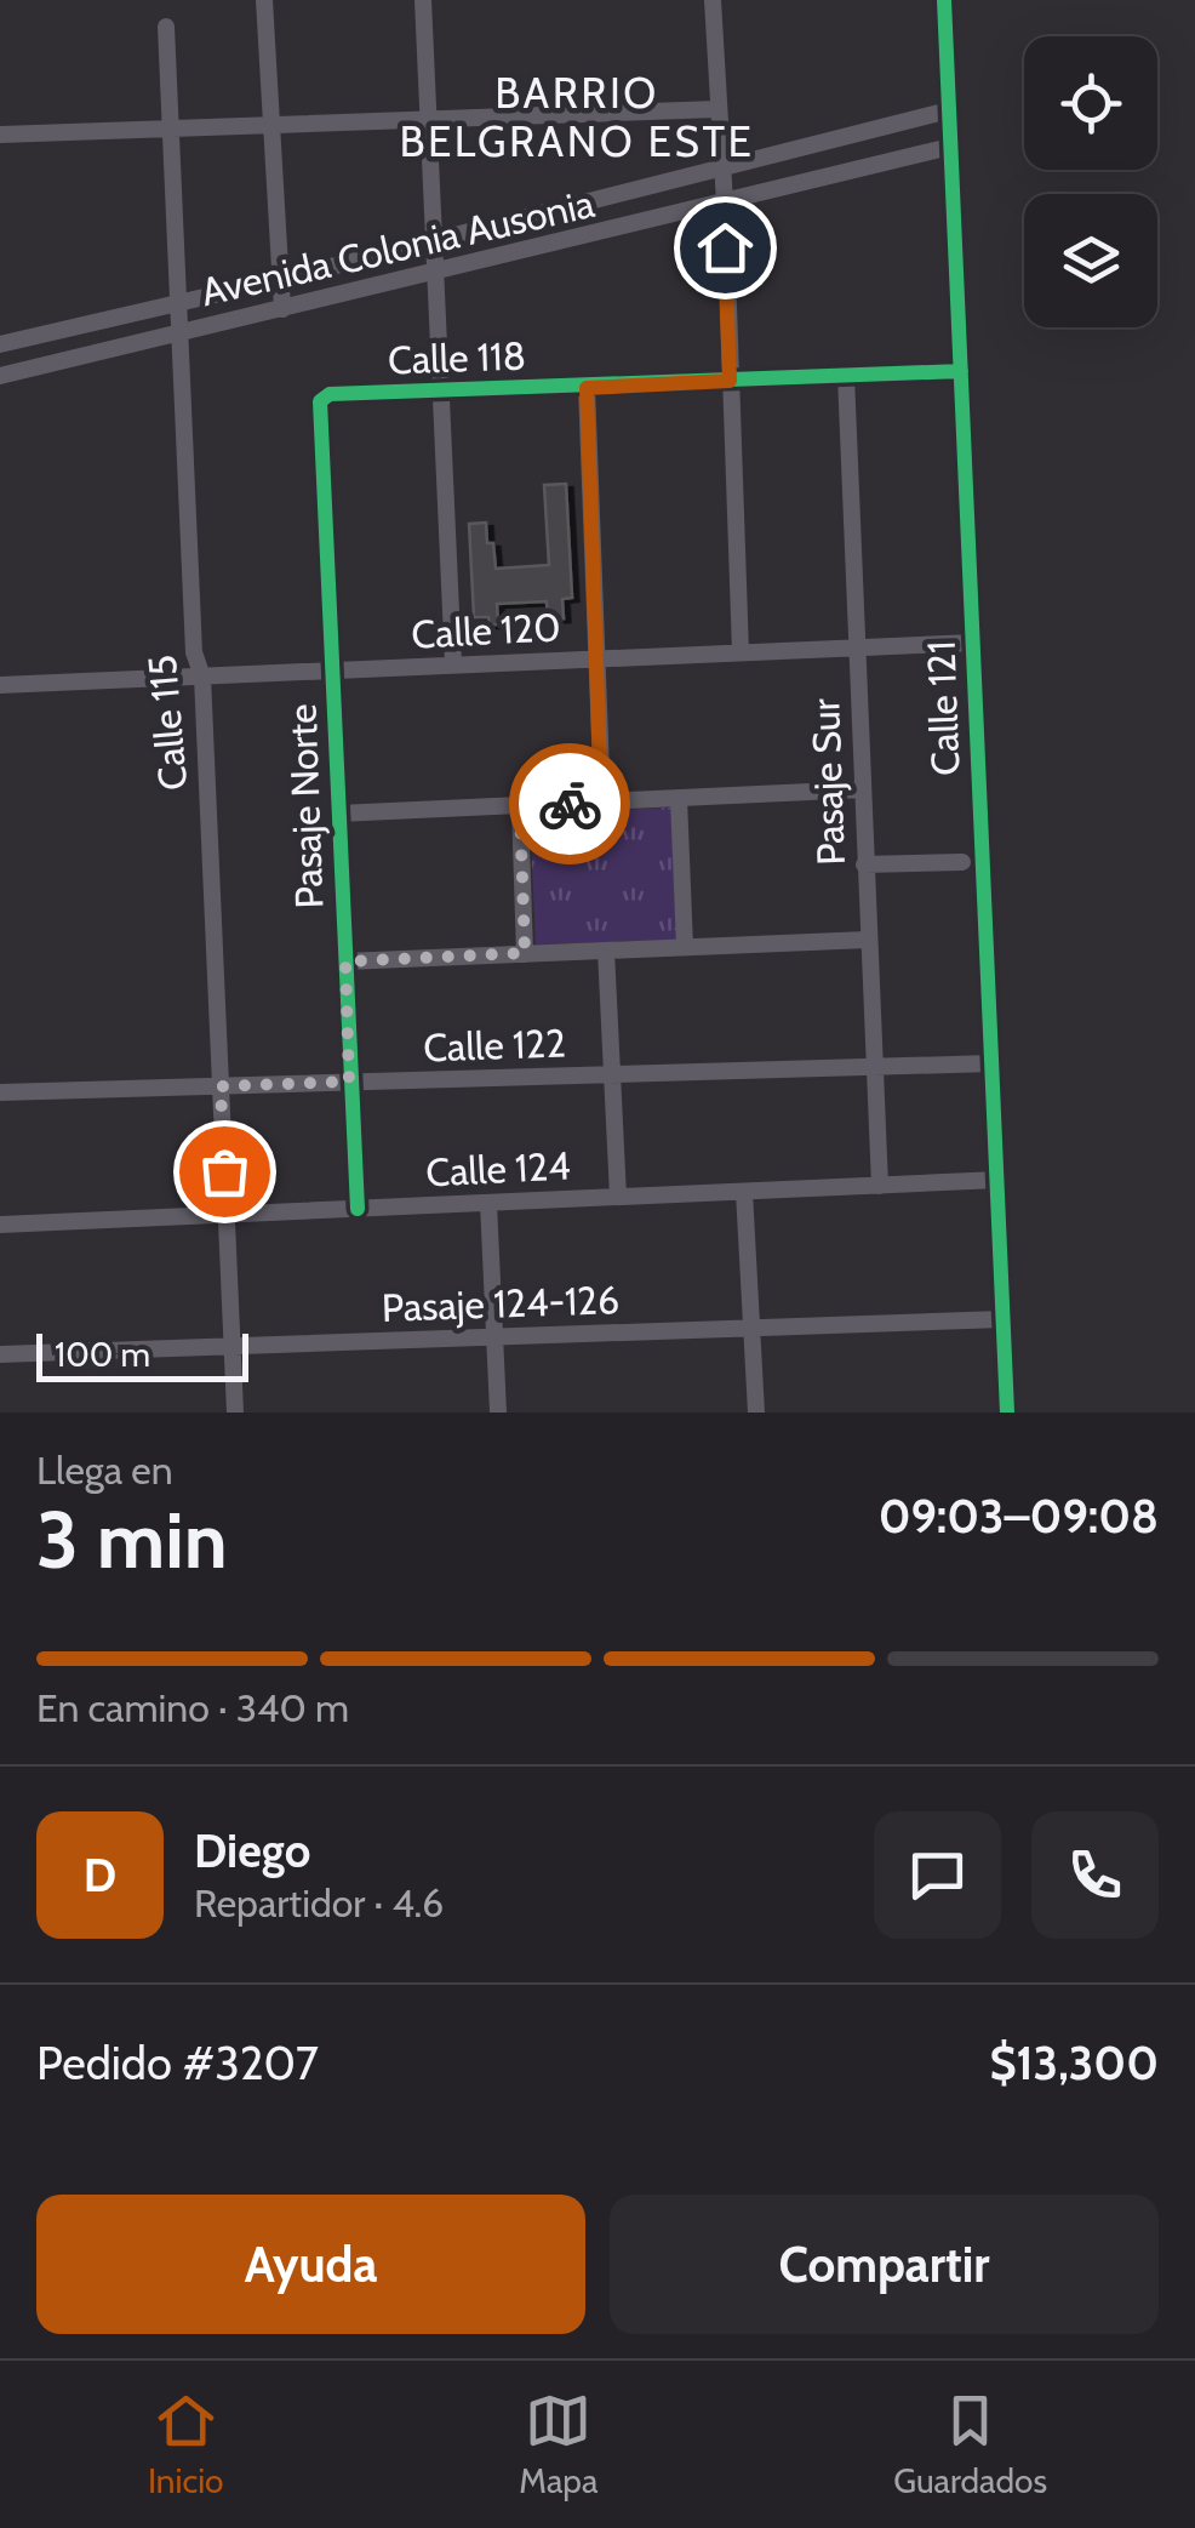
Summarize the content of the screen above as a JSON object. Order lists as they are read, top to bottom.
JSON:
{
  "streets": {
    "street": [
      "Avenida Colonia Ausonia",
      "Calle 118",
      "Calle 120",
      "Calle 121",
      "Calle 115",
      "Pasaje Sur",
      "Pasaje Norte",
      "Calle 122",
      "Calle 124",
      "Pasaje 124-126"
    ]
  },
  "crossings": [
    ["Avenida Colonia Ausonia", "Calle 121"],
    ["Avenida Colonia Ausonia", "Calle 115"],
    ["Calle 118", "Calle 121"],
    ["Calle 118", "Pasaje Sur"],
    ["Calle 118", "Pasaje Norte"],
    ["Calle 120", "Calle 121"],
    ["Calle 120", "Calle 115"],
    ["Calle 120", "Pasaje Sur"],
    ["Calle 120", "Pasaje Norte"],
    ["Calle 121", "Calle 122"],
    ["Calle 121", "Calle 124"],
    ["Calle 121", "Pasaje 124-126"],
    ["Calle 115", "Calle 122"],
    ["Calle 115", "Calle 124"],
    ["Calle 115", "Pasaje 124-126"],
    ["Pasaje Sur", "Calle 122"],
    ["Pasaje Sur", "Calle 124"],
    ["Pasaje Norte", "Calle 122"],
    ["Pasaje Norte", "Calle 124"]
  ],
  "districts": ["BARRIO BELGRANO ESTE"],
  "scale_bar": "100 m",
  "page": {
    "scale": "100 m",
    "heading": ["3 min", "Llega en", "09:03–09:08"],
    "panel": [
      "Diego",
      "Repartidor · 4.6",
      "Pedido #3207",
      "$13,300"
    ],
    "bar": "En camino · 340 m",
    "round": "D",
    "buttons": ["Ayuda", "Compartir"],
    "tabs": ["Inicio", "Mapa", "Guardados"]
  }
}
